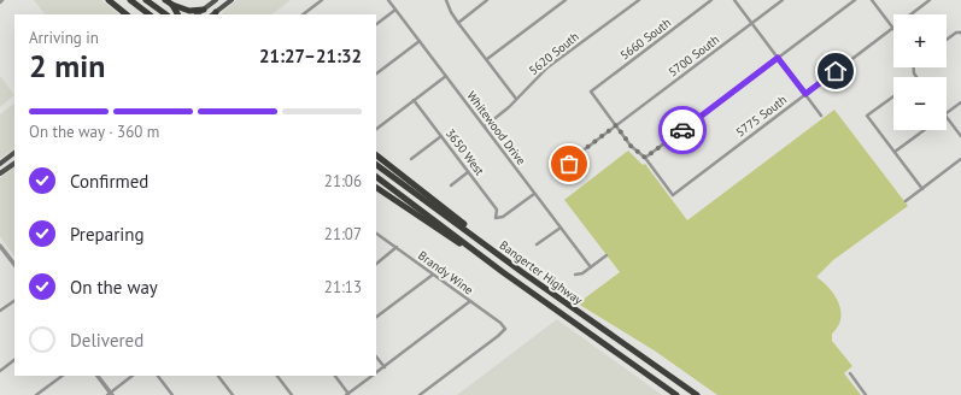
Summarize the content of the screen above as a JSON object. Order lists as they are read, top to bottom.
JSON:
{
  "streets": {
    "highway": ["Bangerter Highway"],
    "street": [
      "5660 South",
      "5620 South",
      "5700 South",
      "5775 South",
      "Whitewood Drive",
      "3650 West",
      "Brandy Wine"
    ]
  },
  "crossings": [
    ["5660 South", "5700 South"],
    ["5620 South", "Whitewood Drive"],
    ["Whitewood Drive", "3650 West"]
  ],
  "page": {
    "map_buttons": ["+", "−"],
    "heading": ["2 min", "Arriving in", "21:27–21:32"],
    "bar": "On the way · 360 m",
    "list": [
      ["Confirmed", "21:06"],
      ["Preparing", "21:07"],
      ["On the way", "21:13"],
      "Delivered"
    ]
  }
}
